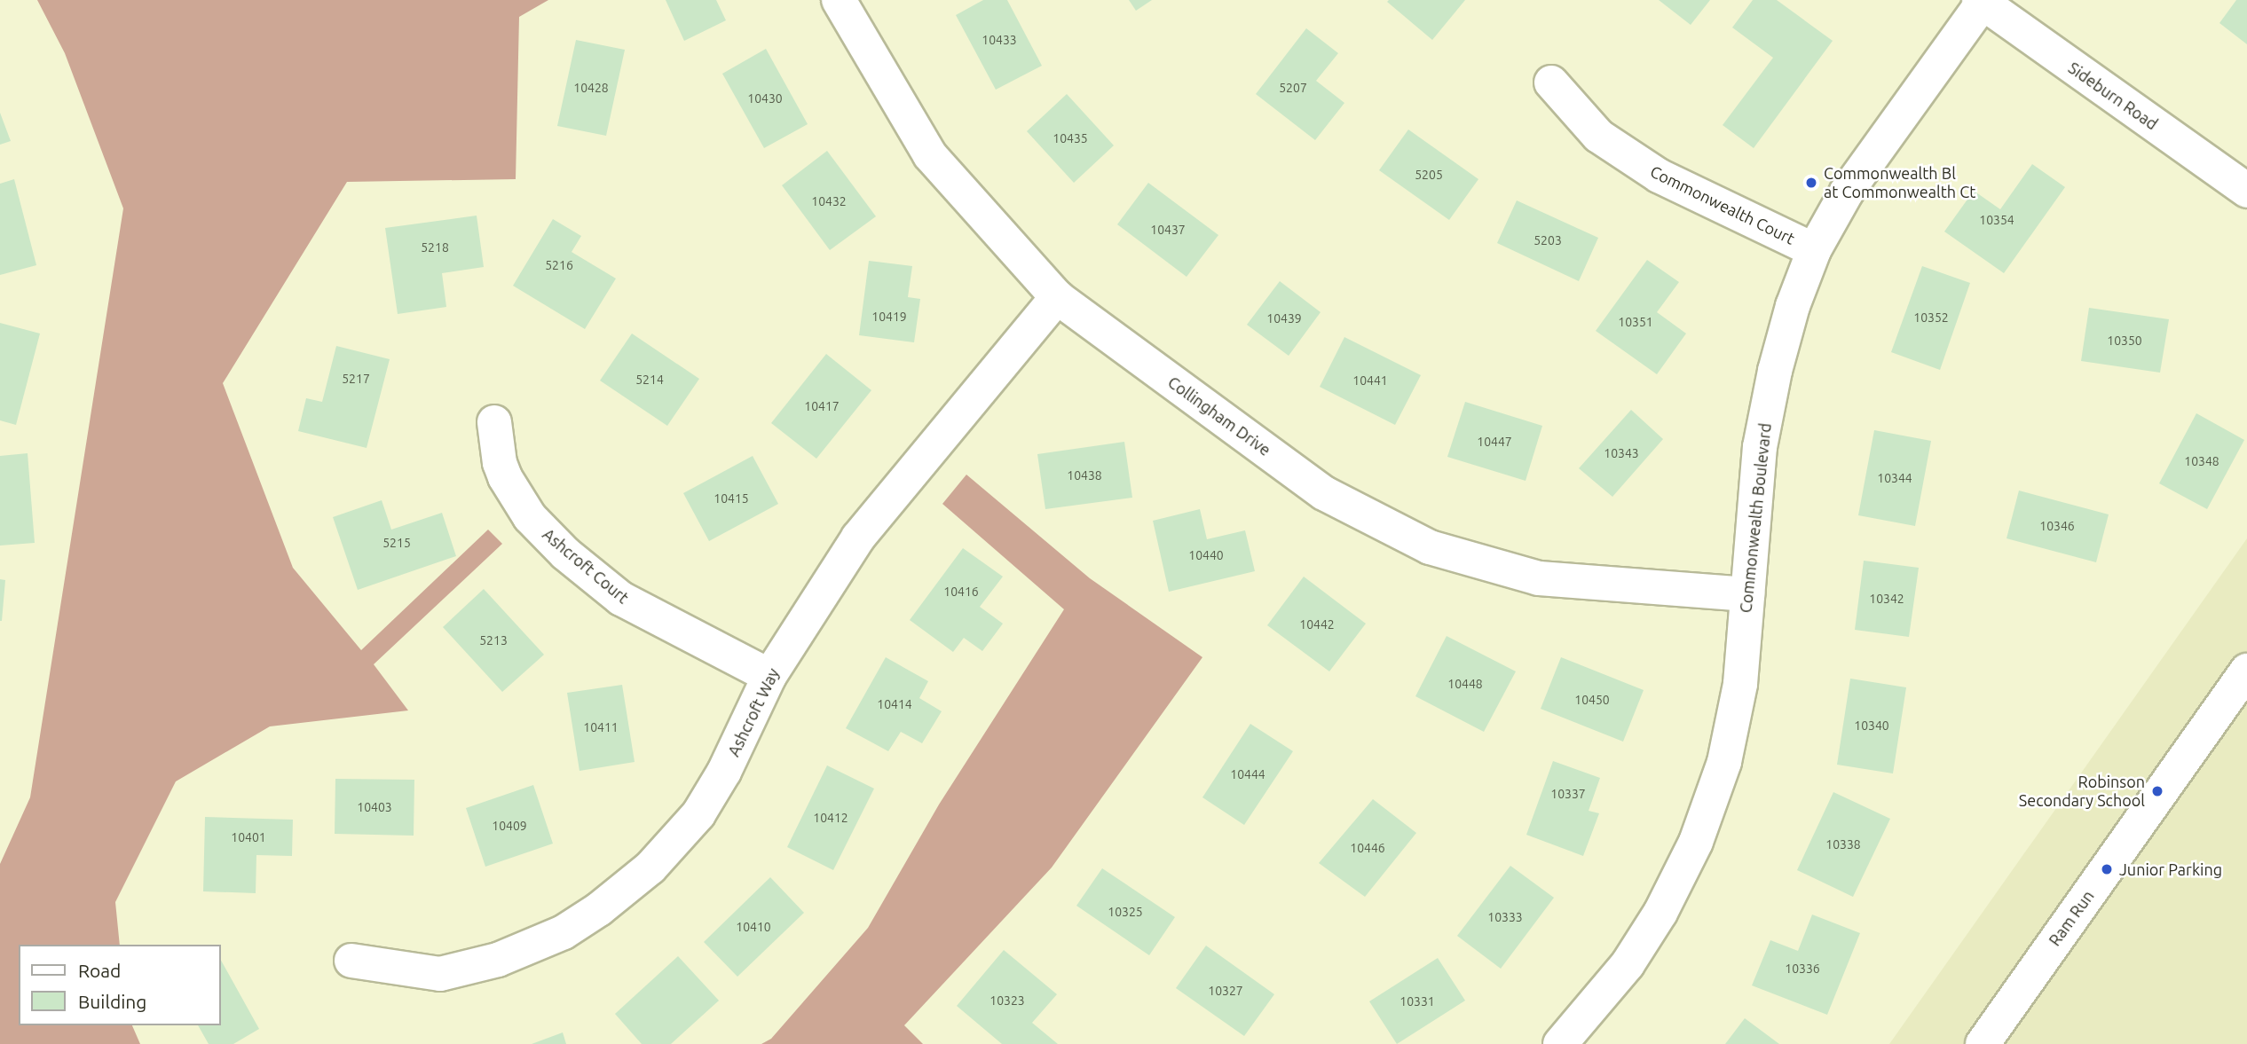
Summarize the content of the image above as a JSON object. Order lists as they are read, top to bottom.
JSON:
{
  "streets": {
    "street": [
      "Sideburn Road",
      "Commonwealth Court",
      "Collingham Drive",
      "Commonwealth Boulevard",
      "Ashcroft Court",
      "Ashcroft Way",
      "Ram Run"
    ]
  },
  "crossings": [
    ["Sideburn Road", "Commonwealth Boulevard"],
    ["Commonwealth Court", "Commonwealth Boulevard"],
    ["Collingham Drive", "Commonwealth Boulevard"],
    ["Collingham Drive", "Ashcroft Way"],
    ["Ashcroft Court", "Ashcroft Way"]
  ],
  "places": ["Commonwealth Bl at Commonwealth Ct", "Robinson Secondary School", "Junior Parking"],
  "house_numbers": [
    "10433",
    "10428",
    "5207",
    "10430",
    "10435",
    "5205",
    "10432",
    "10354",
    "10437",
    "5203",
    "5218",
    "5216",
    "10419",
    "10352",
    "10439",
    "10351",
    "10350",
    "5217",
    "5214",
    "10441",
    "10417",
    "10447",
    "10343",
    "10348",
    "10438",
    "10344",
    "10415",
    "10346",
    "5215",
    "10440",
    "10416",
    "10342",
    "10442",
    "5213",
    "10448",
    "10450",
    "10414",
    "10340",
    "10411",
    "10444",
    "10337",
    "10403",
    "10412",
    "10409",
    "10401",
    "10338",
    "10446",
    "10325",
    "10333",
    "10410",
    "10336",
    "10327",
    "10323",
    "10331"
  ],
  "legend": ["Road", "Building"]
}
